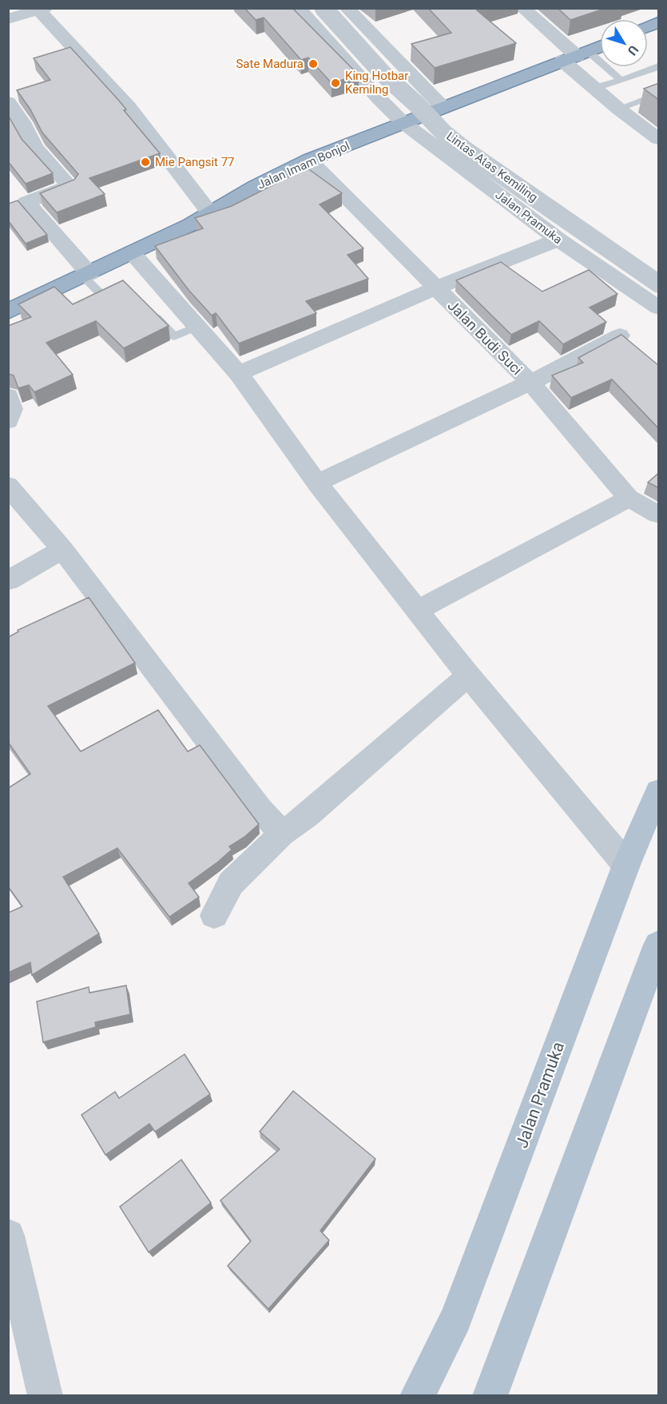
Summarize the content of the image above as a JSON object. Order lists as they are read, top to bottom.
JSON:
{
  "streets": {
    "highway": ["Jalan Imam Bonjol"],
    "main road": ["Jalan Pramuka"],
    "street": ["Lintas Atas Kemiling", "Jalan Budi Suci"]
  },
  "crossings": [
    ["Jalan Imam Bonjol", "Jalan Pramuka"],
    ["Jalan Imam Bonjol", "Jalan Budi Suci"]
  ],
  "places": ["Sate Madura", "King Hotbar Kemilng", "Mie Pangsit 77"],
  "north": "bottom right"
}
